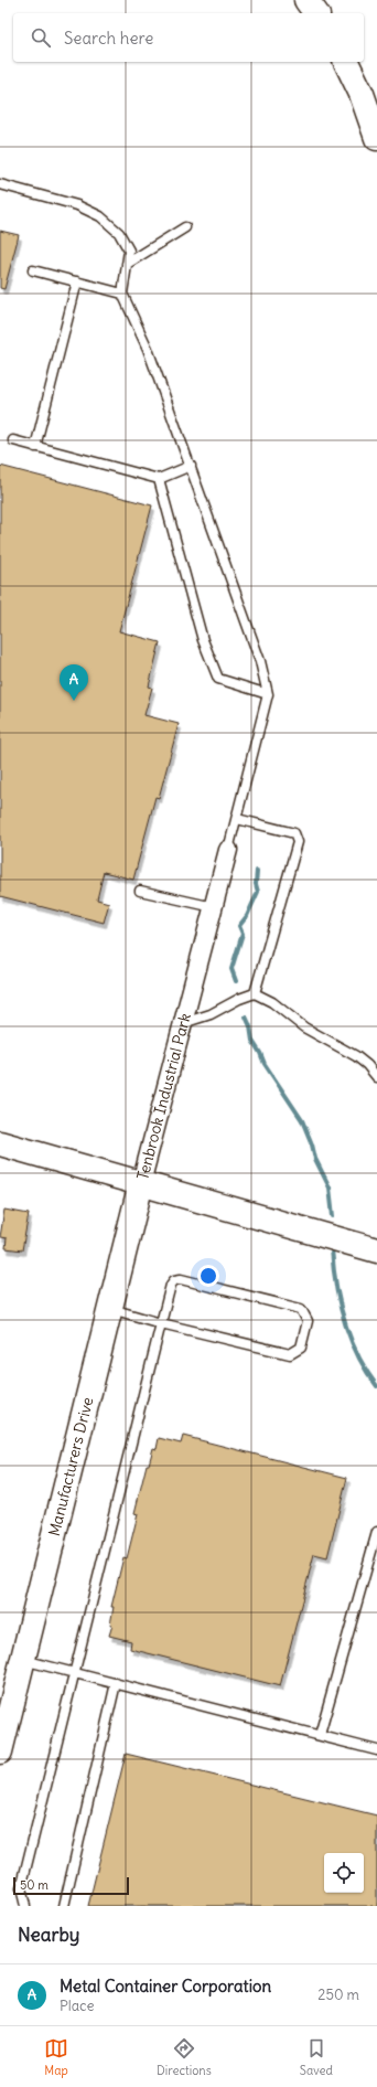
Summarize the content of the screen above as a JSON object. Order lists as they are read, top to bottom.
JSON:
{
  "streets": {
    "street": ["Tenbrook Industrial Park", "Manufacturers Drive"]
  },
  "crossings": [
    ["Tenbrook Industrial Park", "Manufacturers Drive"]
  ],
  "scale_bar": "50 m",
  "page": {
    "search": "Search here",
    "pins": "A",
    "scale": "50 m",
    "heading": "Nearby",
    "list": [
      {
        "mark": "A",
        "name": "Metal Container Corporation",
        "note": "Place",
        "value": "250 m"
      }
    ],
    "nav": ["Map", "Directions", "Saved"]
  }
}
